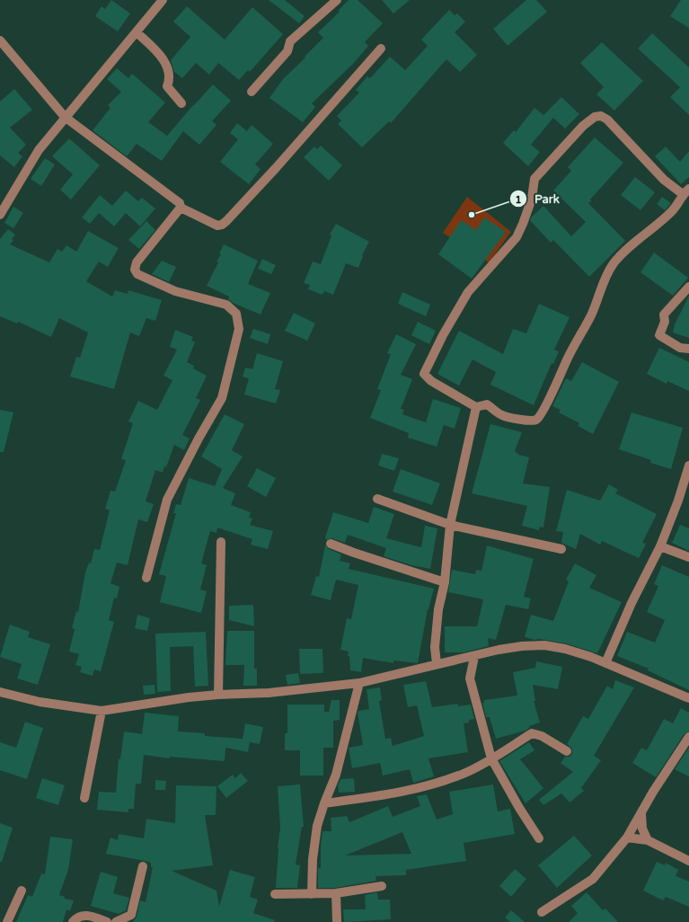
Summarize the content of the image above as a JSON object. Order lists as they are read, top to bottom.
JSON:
{
  "places": ["Park"]
}
